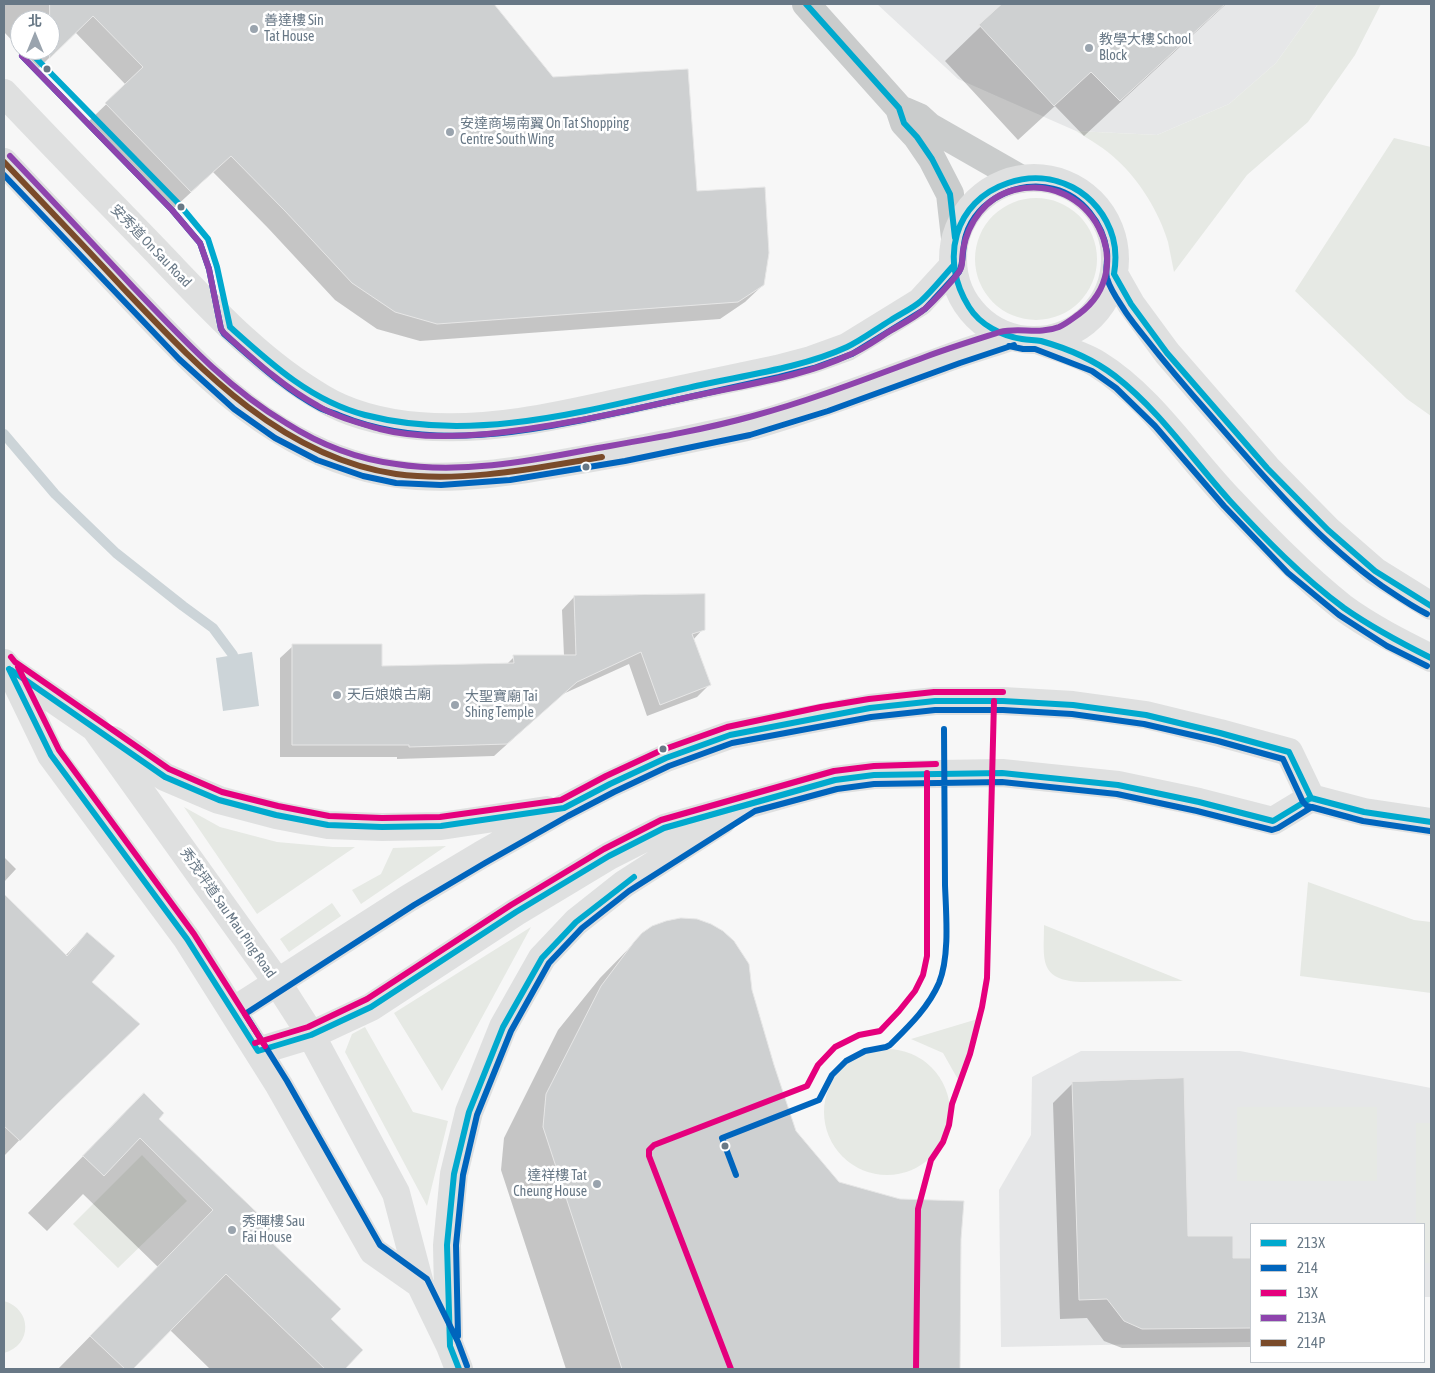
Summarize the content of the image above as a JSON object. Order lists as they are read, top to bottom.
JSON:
{
  "streets": {
    "main road": ["安秀道 On Sau Road", "秀茂坪道 Sau Mau Ping Road"]
  },
  "places": [
    "善達樓 Sin Tat House",
    "教學大樓 School Block",
    "安達商場南翼 On Tat Shopping Centre South Wing",
    "天后娘娘古廟",
    "大聖寶廟 Tai Shing Temple",
    "達祥樓 Tat Cheung House",
    "秀暉樓 Sau Fai House"
  ],
  "lines": [
    "transit line 213X",
    "transit line 214",
    "transit line 213A",
    "transit line 214P",
    "transit line 13X"
  ],
  "legend": [
    "213X",
    "214",
    "13X",
    "213A",
    "214P"
  ],
  "north": "top"
}
